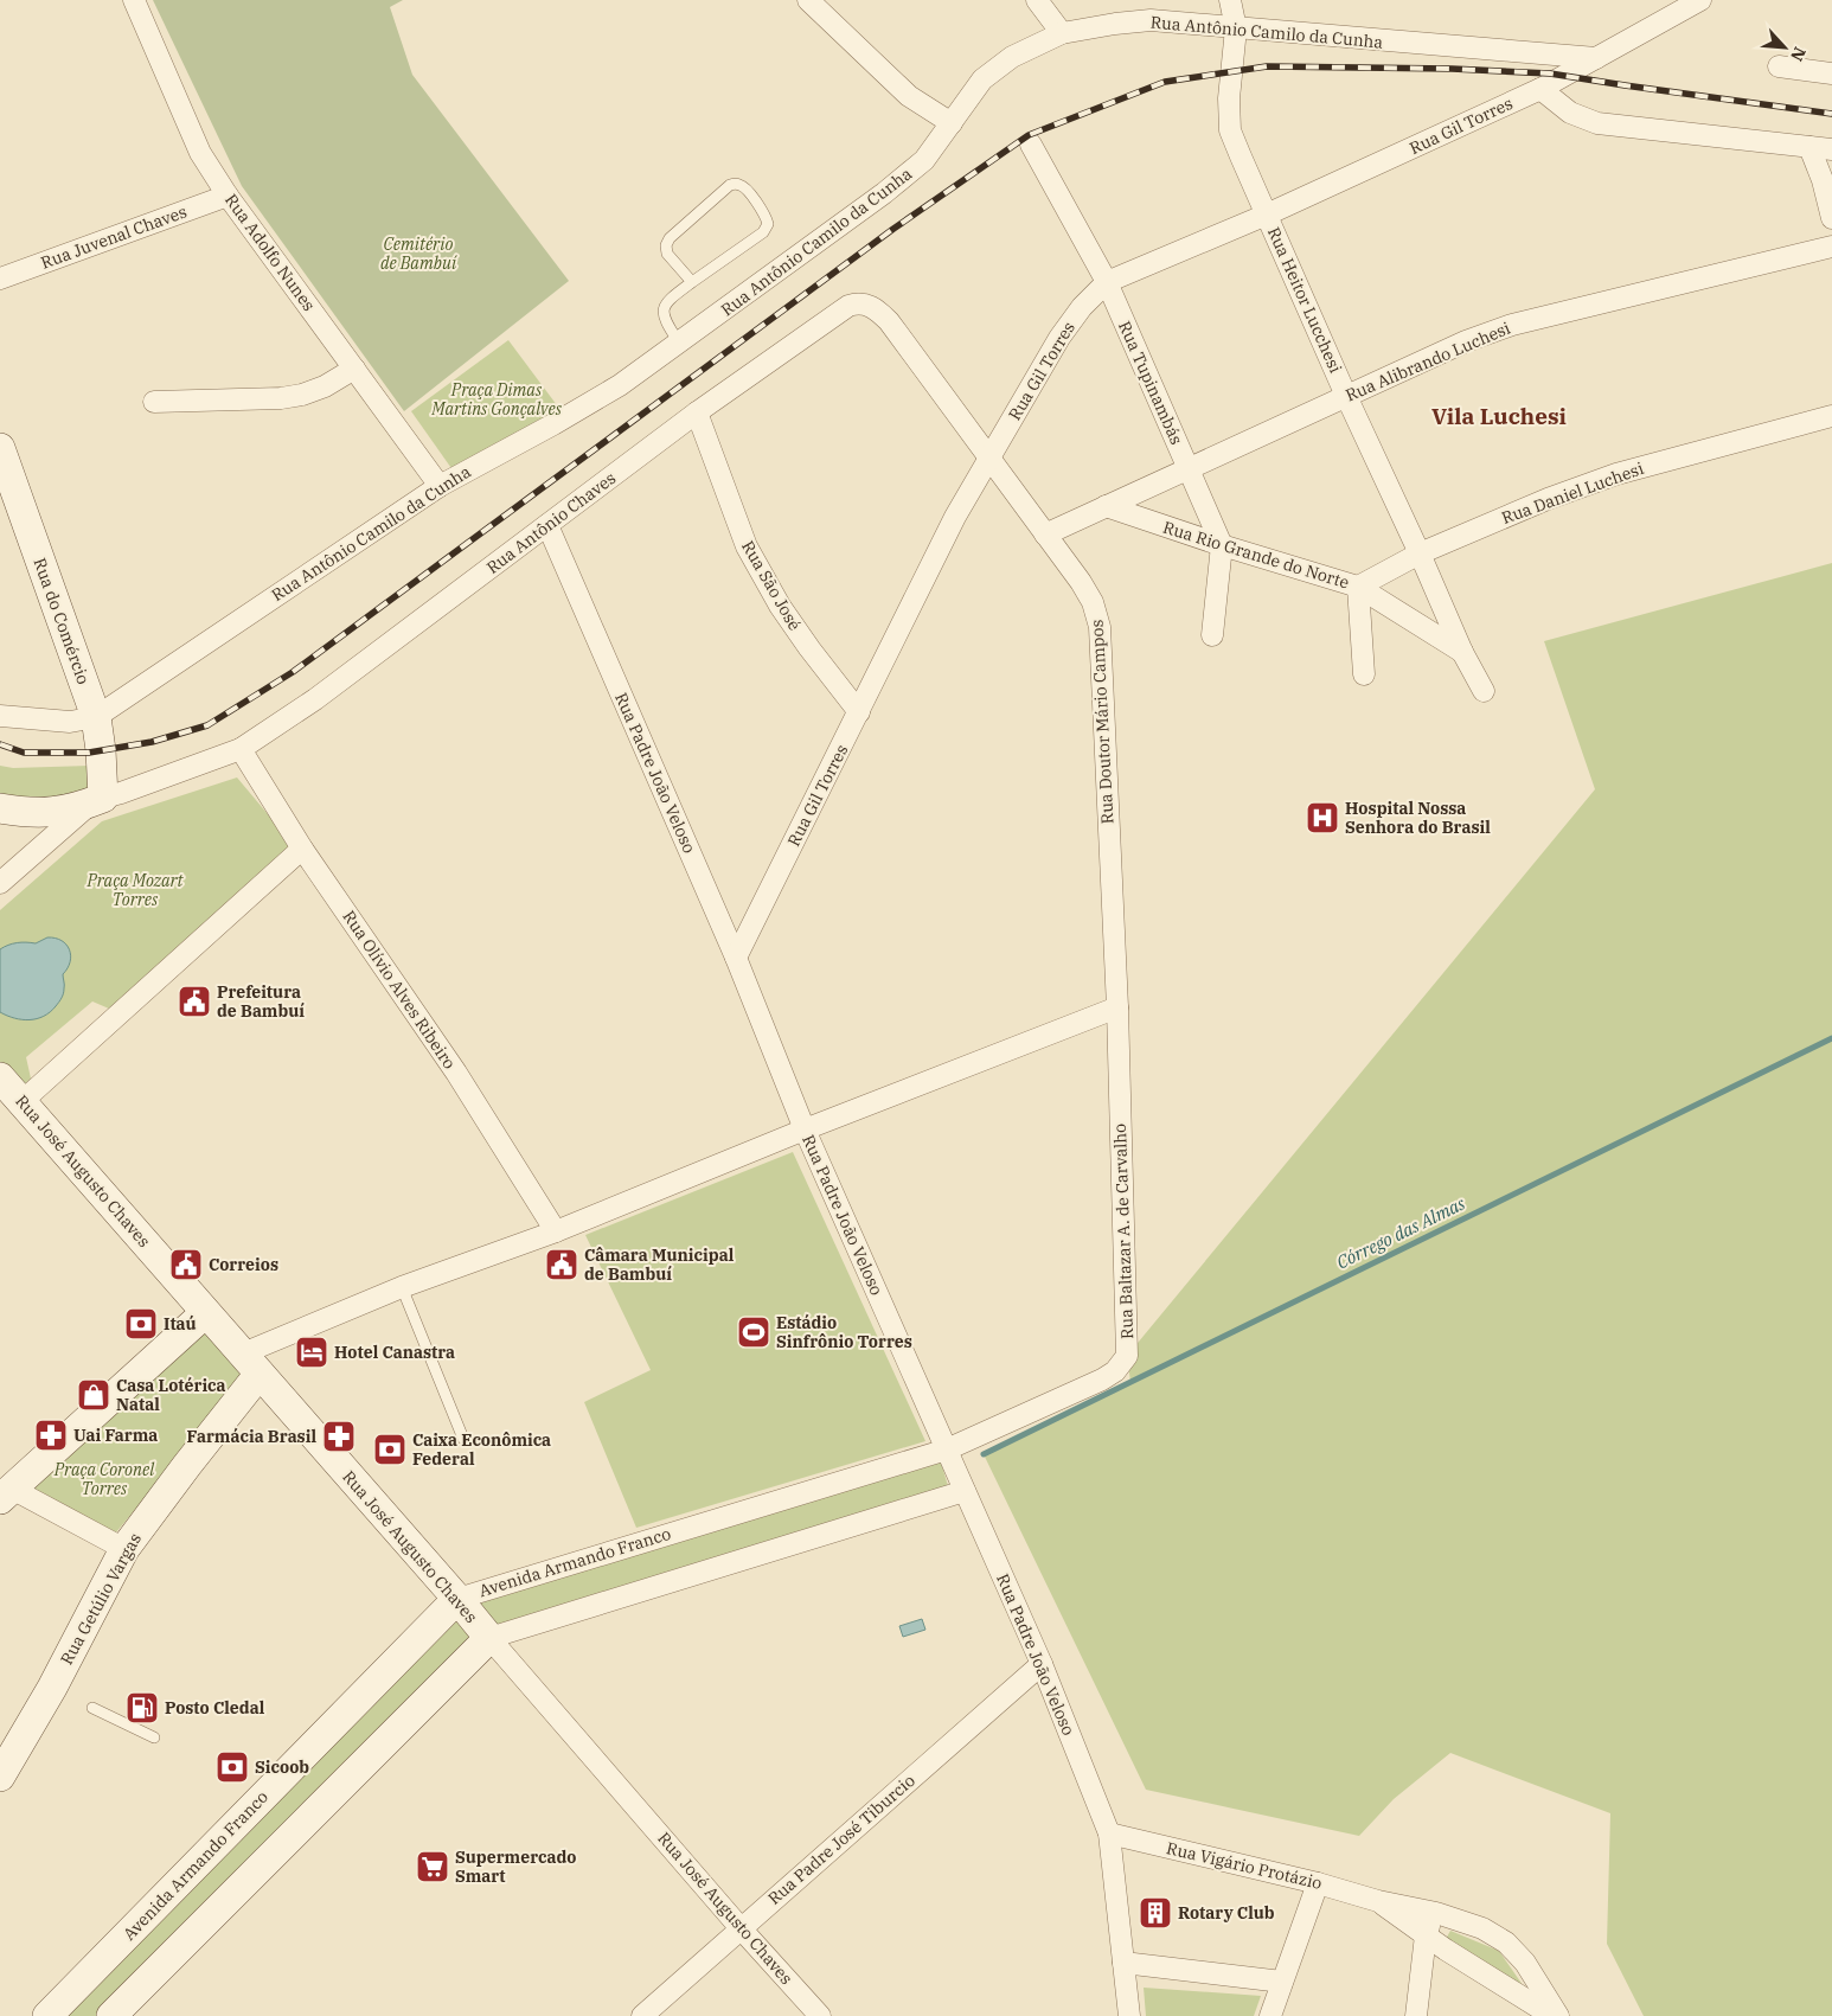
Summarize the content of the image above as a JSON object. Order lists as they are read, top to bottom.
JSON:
{
  "streets": {
    "street": [
      "Rua Antônio Camilo da Cunha",
      "Rua Gil Torres",
      "Rua Juvenal Chaves",
      "Rua Adolfo Nunes",
      "Rua Heitor Lucchesi",
      "Rua Alibrando Luchesi",
      "Rua Tupinambás",
      "Rua Daniel Luchesi",
      "Rua Antônio Chaves",
      "Rua Rio Grande do Norte",
      "Rua São José",
      "Rua do Comércio",
      "Rua Doutor Mário Campos",
      "Rua Padre João Veloso",
      "Rua Olívio Alves Ribeiro",
      "Rua José Augusto Chaves",
      "Rua Baltazar A. de Carvalho",
      "Avenida Armando Franco",
      "Rua Getúlio Vargas",
      "Rua Padre José Tiburcio",
      "Rua Vigário Protázio"
    ]
  },
  "crossings": [
    ["Rua Antônio Camilo da Cunha", "Rua Gil Torres"],
    ["Rua Antônio Camilo da Cunha", "Rua Adolfo Nunes"],
    ["Rua Antônio Camilo da Cunha", "Rua Heitor Lucchesi"],
    ["Rua Antônio Camilo da Cunha", "Rua do Comércio"],
    ["Rua Gil Torres", "Rua Heitor Lucchesi"],
    ["Rua Gil Torres", "Rua Tupinambás"],
    ["Rua Gil Torres", "Rua São José"],
    ["Rua Gil Torres", "Rua Doutor Mário Campos"],
    ["Rua Gil Torres", "Rua Padre João Veloso"],
    ["Rua Juvenal Chaves", "Rua Adolfo Nunes"],
    ["Rua Heitor Lucchesi", "Rua Alibrando Luchesi"],
    ["Rua Heitor Lucchesi", "Rua Daniel Luchesi"],
    ["Rua Heitor Lucchesi", "Rua Rio Grande do Norte"],
    ["Rua Alibrando Luchesi", "Rua Tupinambás"],
    ["Rua Alibrando Luchesi", "Rua Rio Grande do Norte"],
    ["Rua Alibrando Luchesi", "Rua Doutor Mário Campos"],
    ["Rua Tupinambás", "Rua Rio Grande do Norte"],
    ["Rua Daniel Luchesi", "Rua Rio Grande do Norte"],
    ["Rua Antônio Chaves", "Rua São José"],
    ["Rua Antônio Chaves", "Rua Doutor Mário Campos"],
    ["Rua Antônio Chaves", "Rua Padre João Veloso"],
    ["Rua Antônio Chaves", "Rua Olívio Alves Ribeiro"],
    ["Rua Doutor Mário Campos", "Rua Baltazar A. de Carvalho"],
    ["Rua Padre João Veloso", "Rua Baltazar A. de Carvalho"],
    ["Rua Padre João Veloso", "Avenida Armando Franco"],
    ["Rua Padre João Veloso", "Rua Padre José Tiburcio"],
    ["Rua Padre João Veloso", "Rua Vigário Protázio"],
    ["Rua José Augusto Chaves", "Avenida Armando Franco"],
    ["Rua José Augusto Chaves", "Rua Getúlio Vargas"],
    ["Rua José Augusto Chaves", "Rua Padre José Tiburcio"],
    ["Rua Baltazar A. de Carvalho", "Avenida Armando Franco"]
  ],
  "districts": ["Vila Luchesi"],
  "water": ["Córrego das Almas"],
  "parks": [
    "Cemitério de Bambuí",
    "Praça Dimas Martins Gonçalves",
    "Praça Mozart Torres",
    "Praça Coronel Torres"
  ],
  "places": {
    "hospital": ["Hospital Nossa Senhora do Brasil"],
    "public building": ["Prefeitura de Bambuí", "Correios", "Câmara Municipal de Bambuí"],
    "bank": ["Itaú", "Caixa Econômica Federal", "Sicoob"],
    "sports": ["Estádio Sinfrônio Torres"],
    "hotel": ["Hotel Canastra"],
    "shop": ["Casa Lotérica Natal"],
    "pharmacy": ["Uai Farma", "Farmácia Brasil"],
    "fuel station": ["Posto Cledal"],
    "supermarket": ["Supermercado Smart"],
    "building": ["Rotary Club"]
  },
  "north": "bottom right"
}
